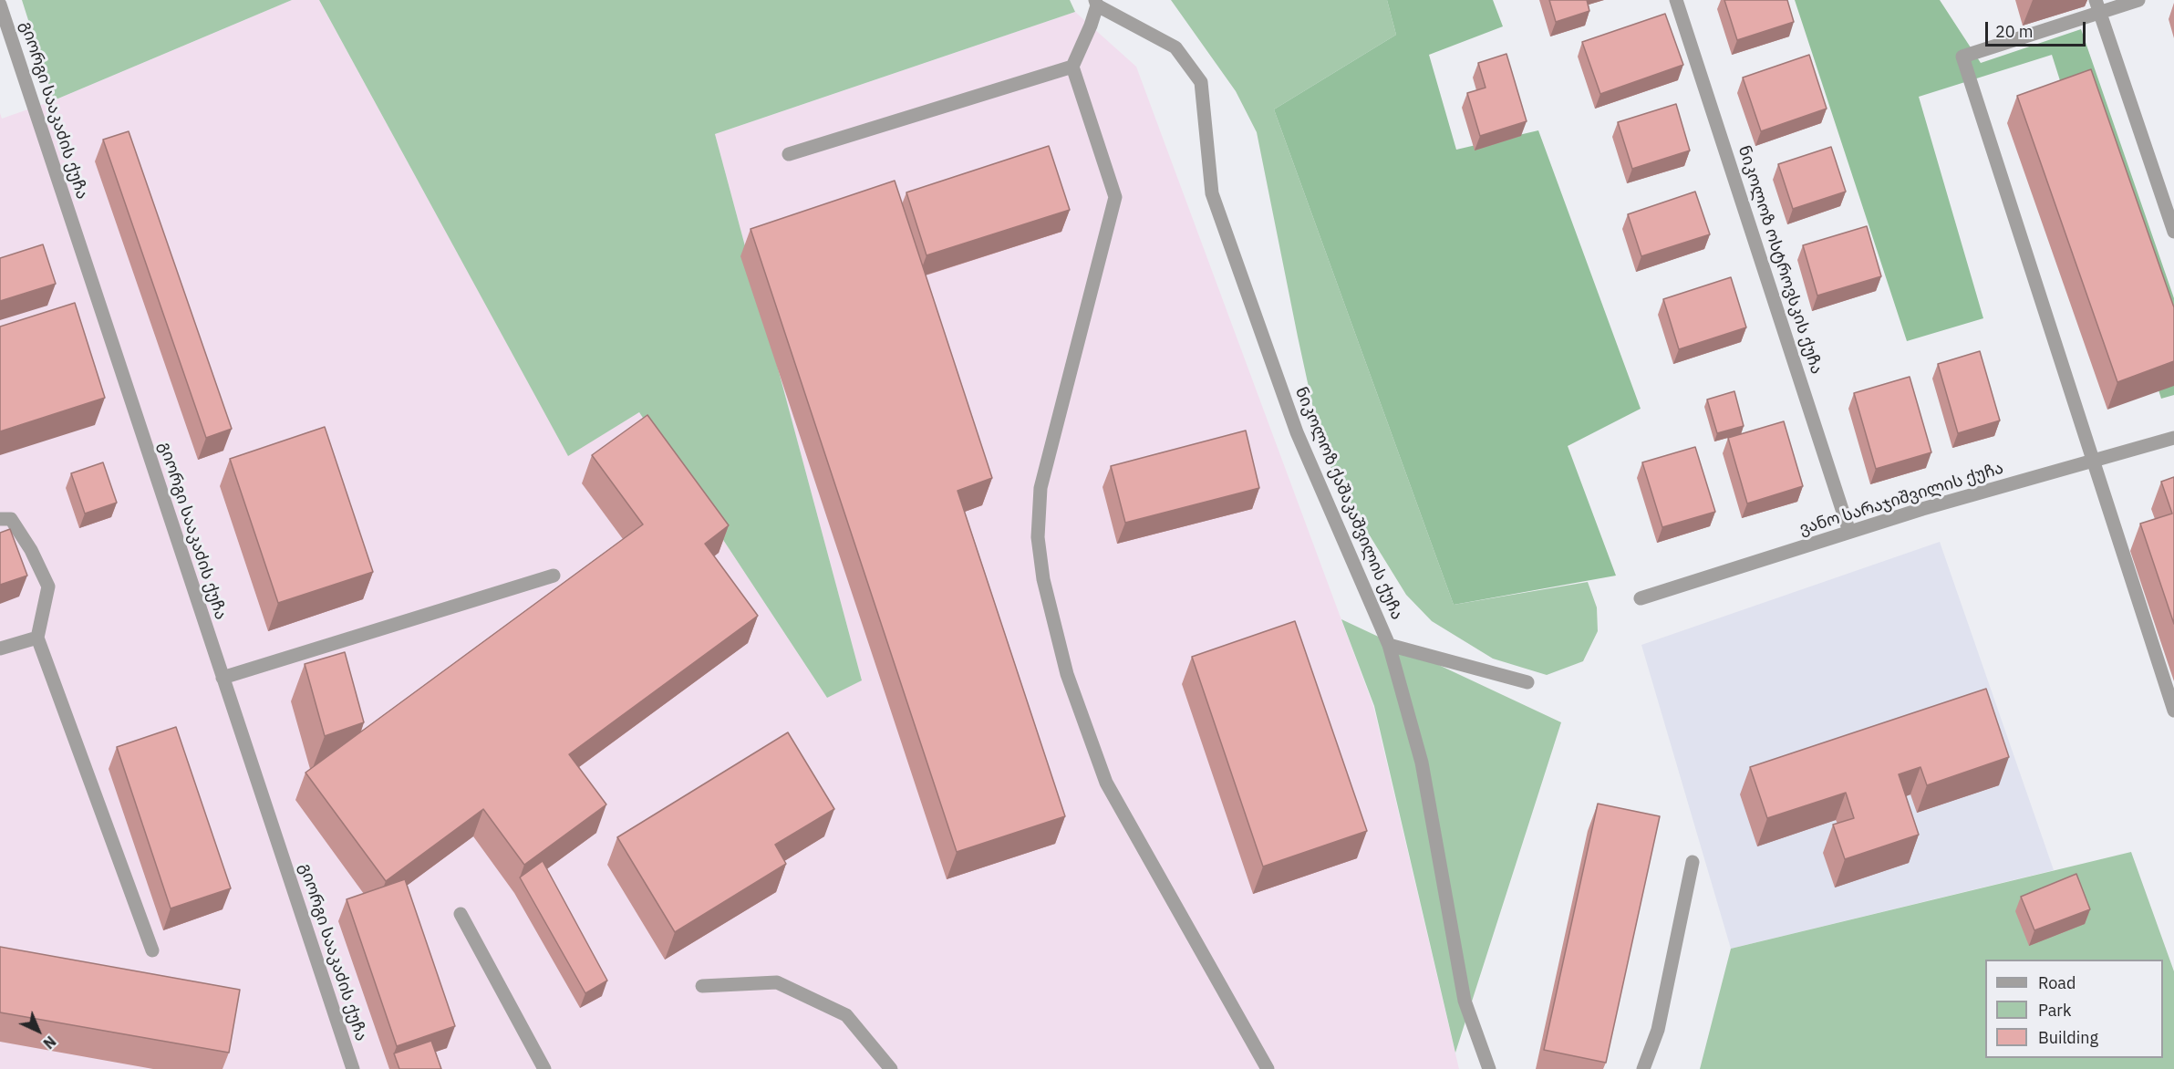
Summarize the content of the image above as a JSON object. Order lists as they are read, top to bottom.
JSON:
{
  "streets": {
    "street": [
      "გიორგი სააკაძის ქუჩა",
      "ნიკოლოზ ოსტროვსკის ქუჩა",
      "ვანო სარაჯიშვილის ქუჩა",
      "ნიკოლოზ ქაშაკაშვილის ქუჩა"
    ]
  },
  "crossings": [
    ["ნიკოლოზ ოსტროვსკის ქუჩა", "ვანო სარაჯიშვილის ქუჩა"]
  ],
  "legend": ["Road", "Park", "Building"],
  "scale_bar": "20 m",
  "north": "bottom right"
}
